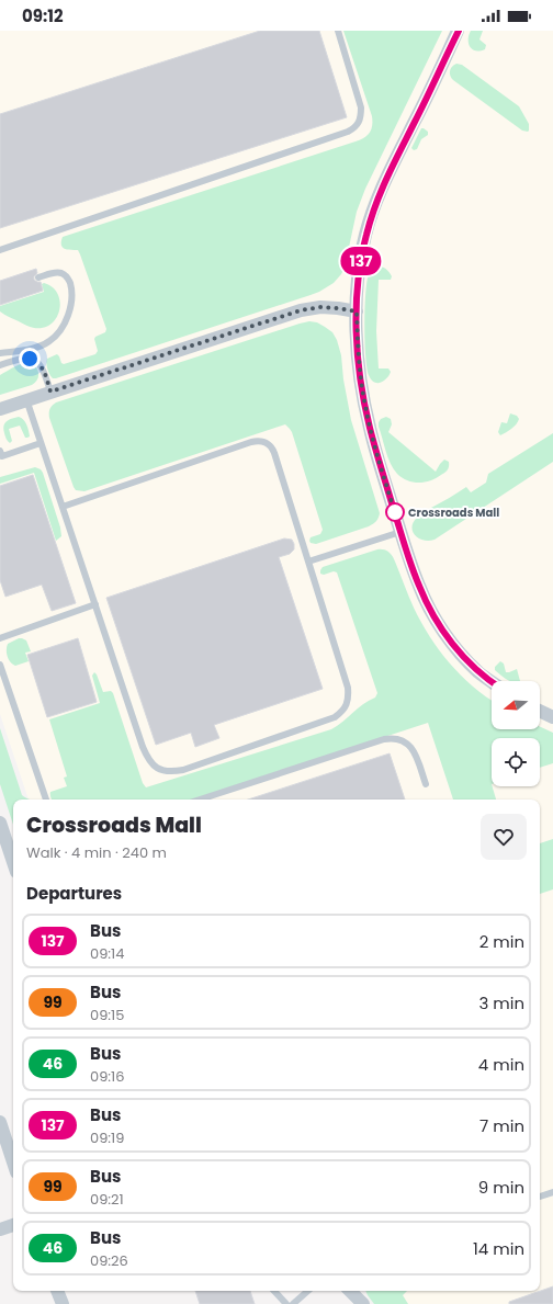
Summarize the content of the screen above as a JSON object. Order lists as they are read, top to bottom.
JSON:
{
  "places": ["Crossroads Mall"],
  "lines": ["bus line 137"],
  "north": "left",
  "page": {
    "status": "09:12",
    "on_map": "137",
    "heading": [
      ["Crossroads Mall", "Walk · 4 min · 240 m"],
      "Departures"
    ],
    "list": [
      {
        "mark": "137",
        "name": "Bus",
        "note": "09:14",
        "value": "2 min"
      },
      {
        "mark": "99",
        "name": "Bus",
        "note": "09:15",
        "value": "3 min"
      },
      {
        "mark": "46",
        "name": "Bus",
        "note": "09:16",
        "value": "4 min"
      },
      {
        "mark": "137",
        "name": "Bus",
        "note": "09:19",
        "value": "7 min"
      },
      {
        "mark": "99",
        "name": "Bus",
        "note": "09:21",
        "value": "9 min"
      },
      {
        "mark": "46",
        "name": "Bus",
        "note": "09:26",
        "value": "14 min"
      }
    ]
  }
}
